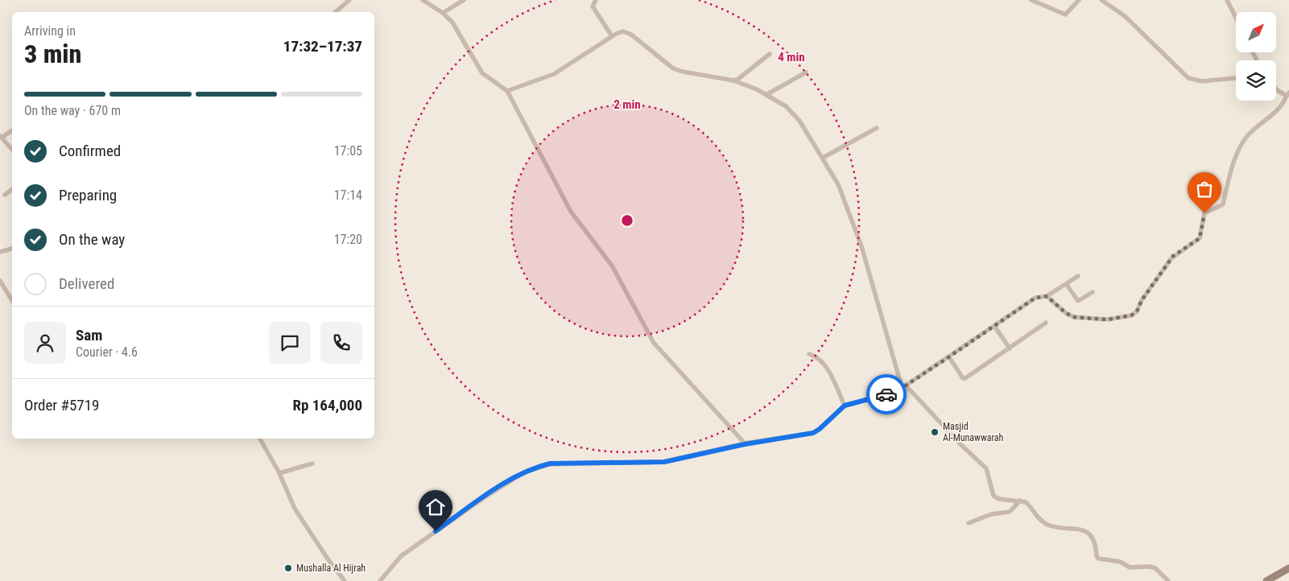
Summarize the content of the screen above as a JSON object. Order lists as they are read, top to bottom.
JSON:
{
  "places": ["Masjid Al-Munawwarah", "Mushalla Al Hijrah"],
  "north": "top right",
  "page": {
    "heading": ["3 min", "Arriving in", "17:32–17:37"],
    "panel": [
      "Sam",
      "Courier · 4.6",
      "Order #5719",
      "Rp 164,000"
    ],
    "bar": "On the way · 670 m",
    "list": [
      ["Confirmed", "17:05"],
      ["Preparing", "17:14"],
      ["On the way", "17:20"],
      "Delivered"
    ]
  },
  "rings": ["4 min", "2 min"]
}
